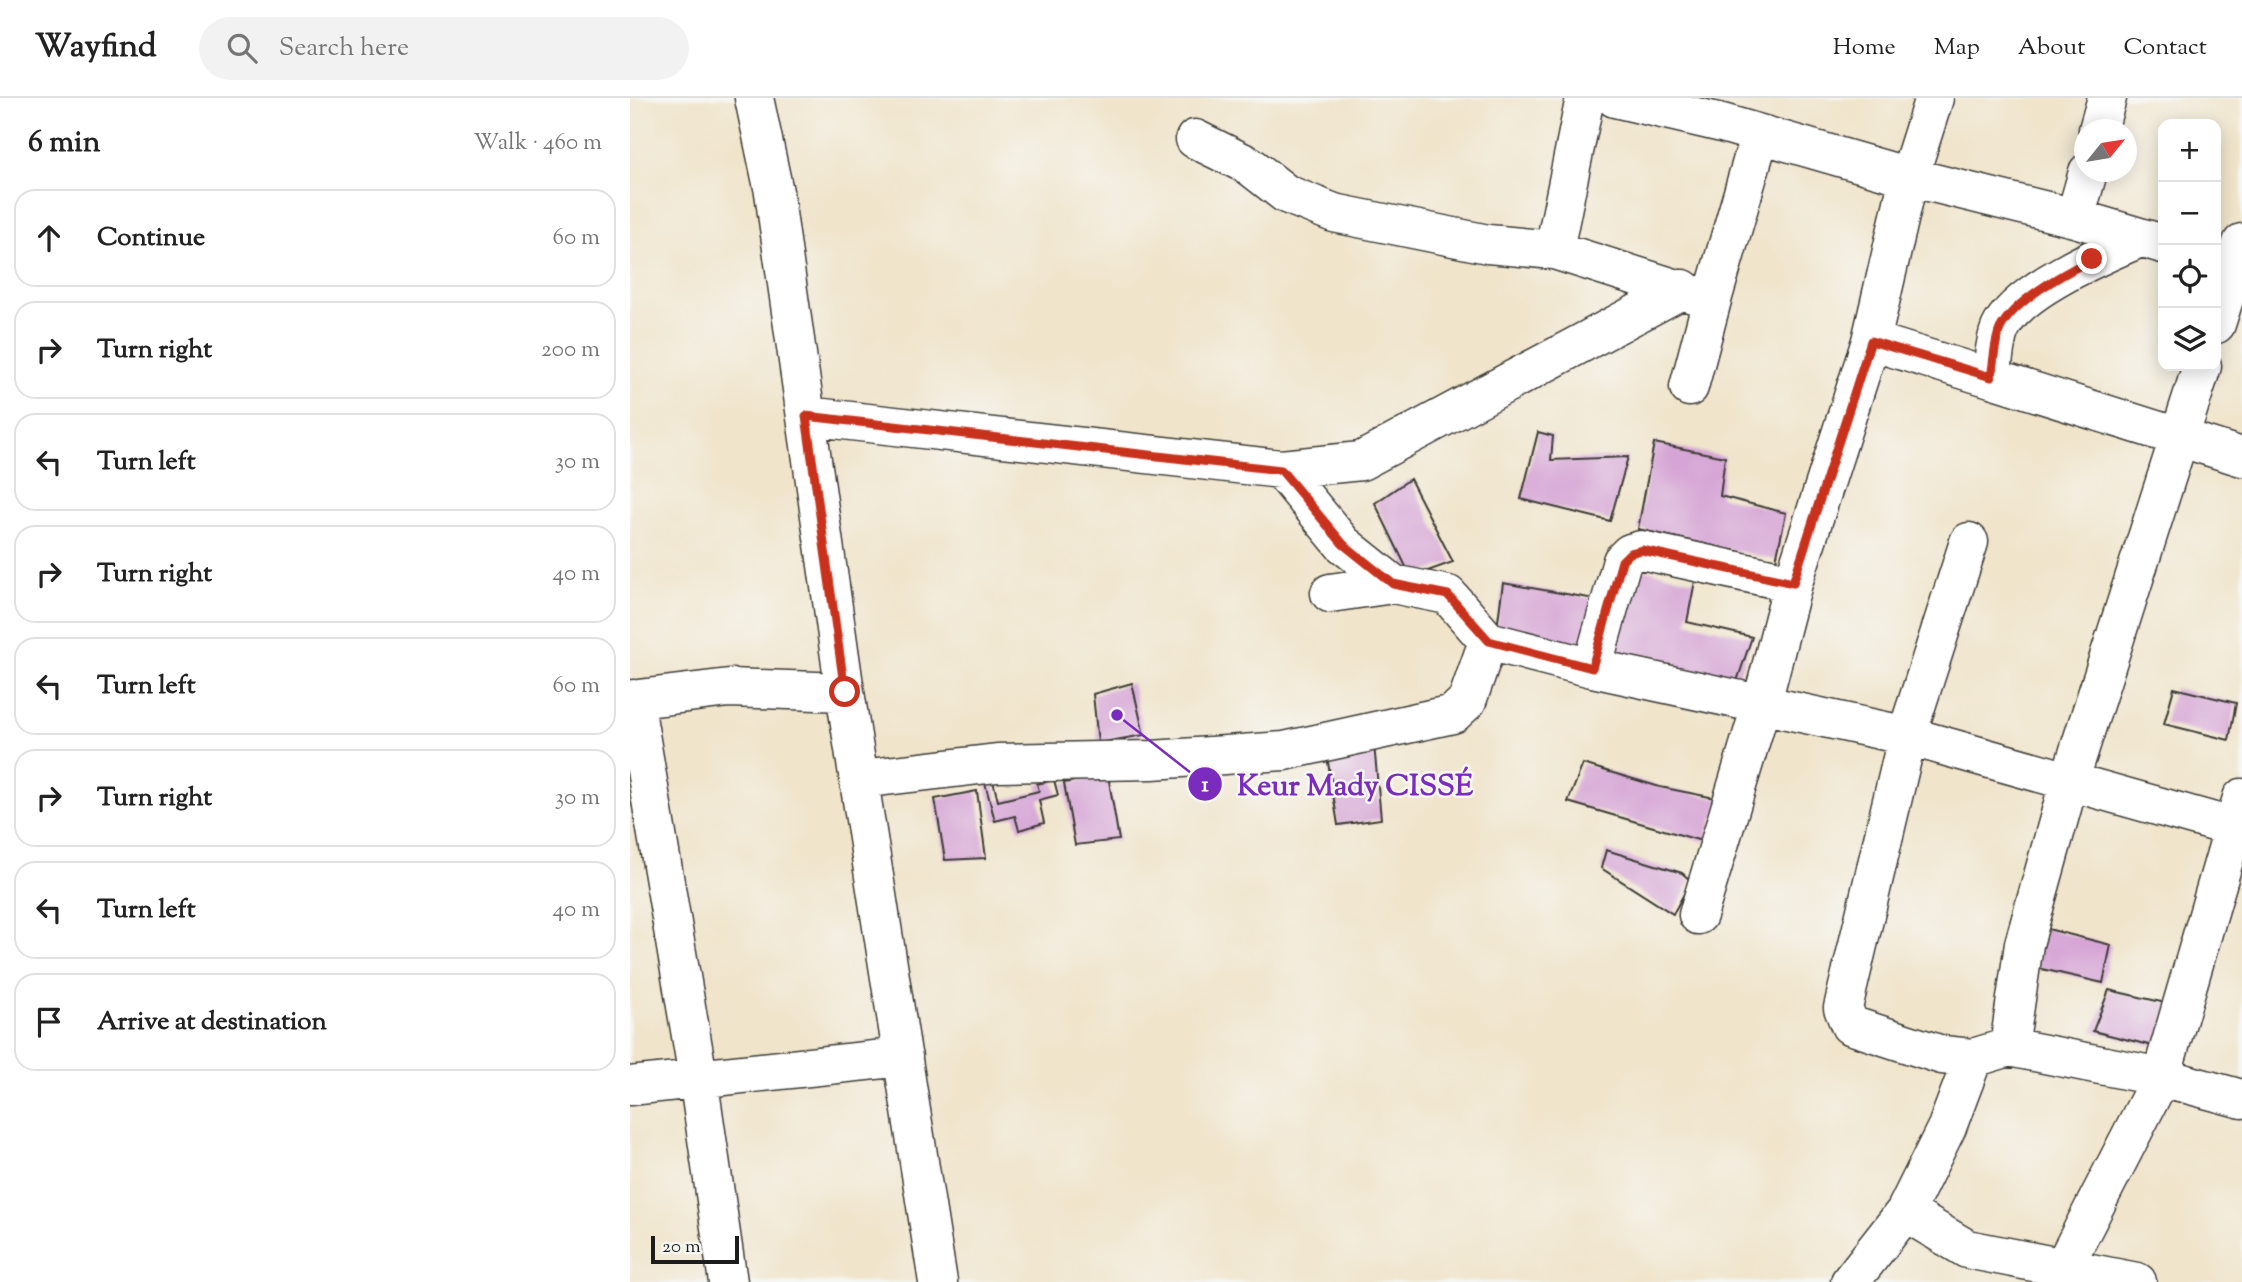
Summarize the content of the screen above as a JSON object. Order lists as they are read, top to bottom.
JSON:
{
  "places": ["Keur Mady CISSÉ"],
  "scale_bar": "20 m",
  "north": "top right",
  "page": {
    "header": "Wayfind",
    "search": "Search here",
    "nav": [
      "Home",
      "Map",
      "About",
      "Contact"
    ],
    "heading": ["6 min", "Walk · 460 m"],
    "map_buttons": ["+", "−"],
    "list": [
      ["Continue", "60 m"],
      ["Turn right", "200 m"],
      ["Turn left", "30 m"],
      ["Turn right", "40 m"],
      ["Turn left", "60 m"],
      ["Turn right", "30 m"],
      ["Turn left", "40 m"],
      "Arrive at destination"
    ],
    "scale": "20 m"
  }
}
